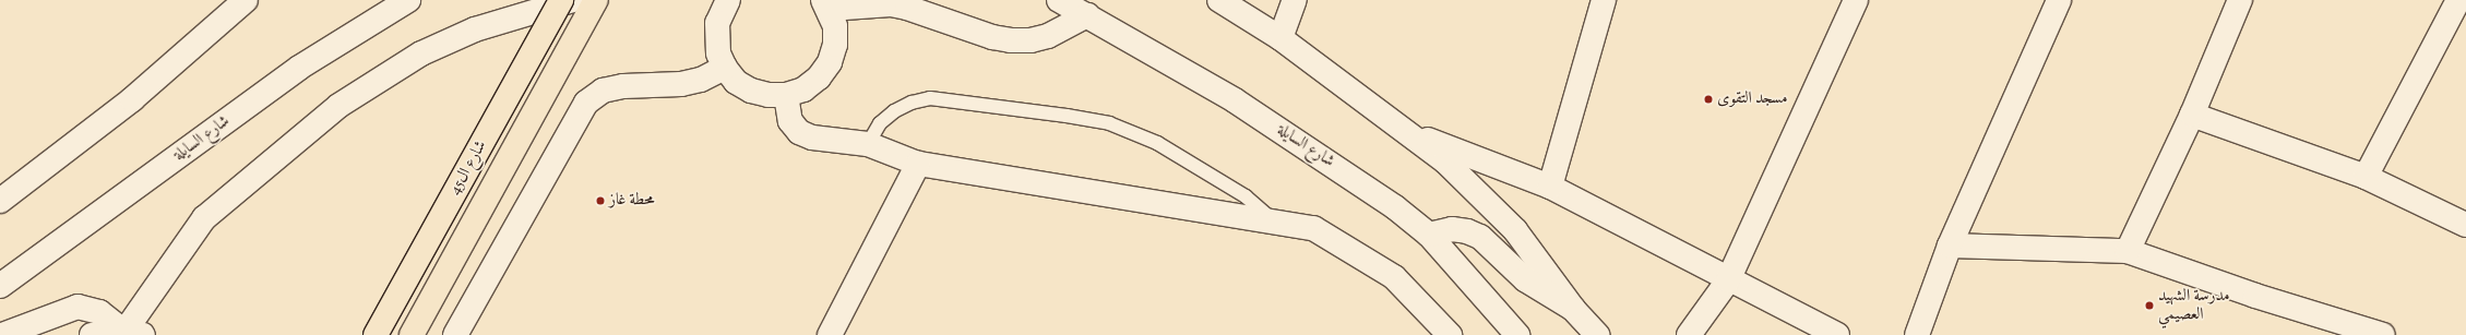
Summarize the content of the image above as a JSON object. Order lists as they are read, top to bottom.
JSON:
{
  "streets": {
    "main road": ["شارع ال45"],
    "street": ["شارع السايلة"]
  },
  "places": ["مسجد التقوى", "محطة غاز", "مدرسة الشهيد العصيمي"]
}
